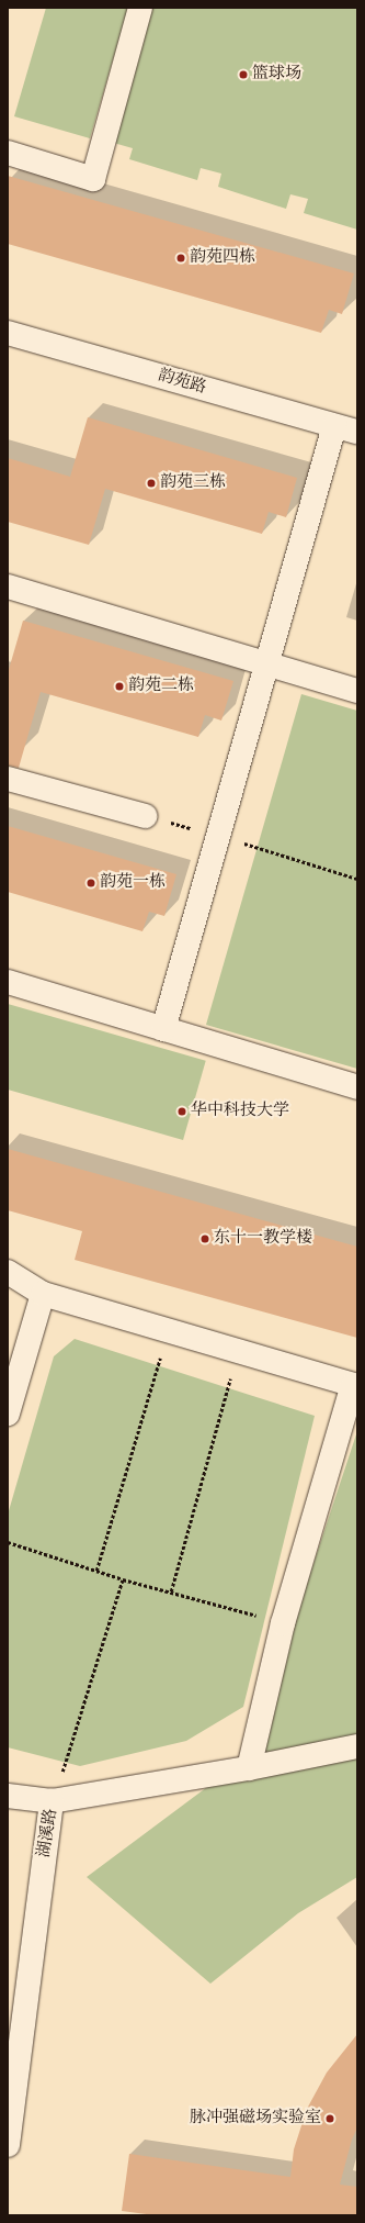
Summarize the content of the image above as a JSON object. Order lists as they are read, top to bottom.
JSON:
{
  "streets": {
    "street": ["韵苑路", "湖溪路"]
  },
  "places": [
    "篮球场",
    "韵苑四栋",
    "韵苑三栋",
    "韵苑二栋",
    "韵苑一栋",
    "华中科技大学",
    "东十一教学楼",
    "脉冲强磁场实验室"
  ]
}
